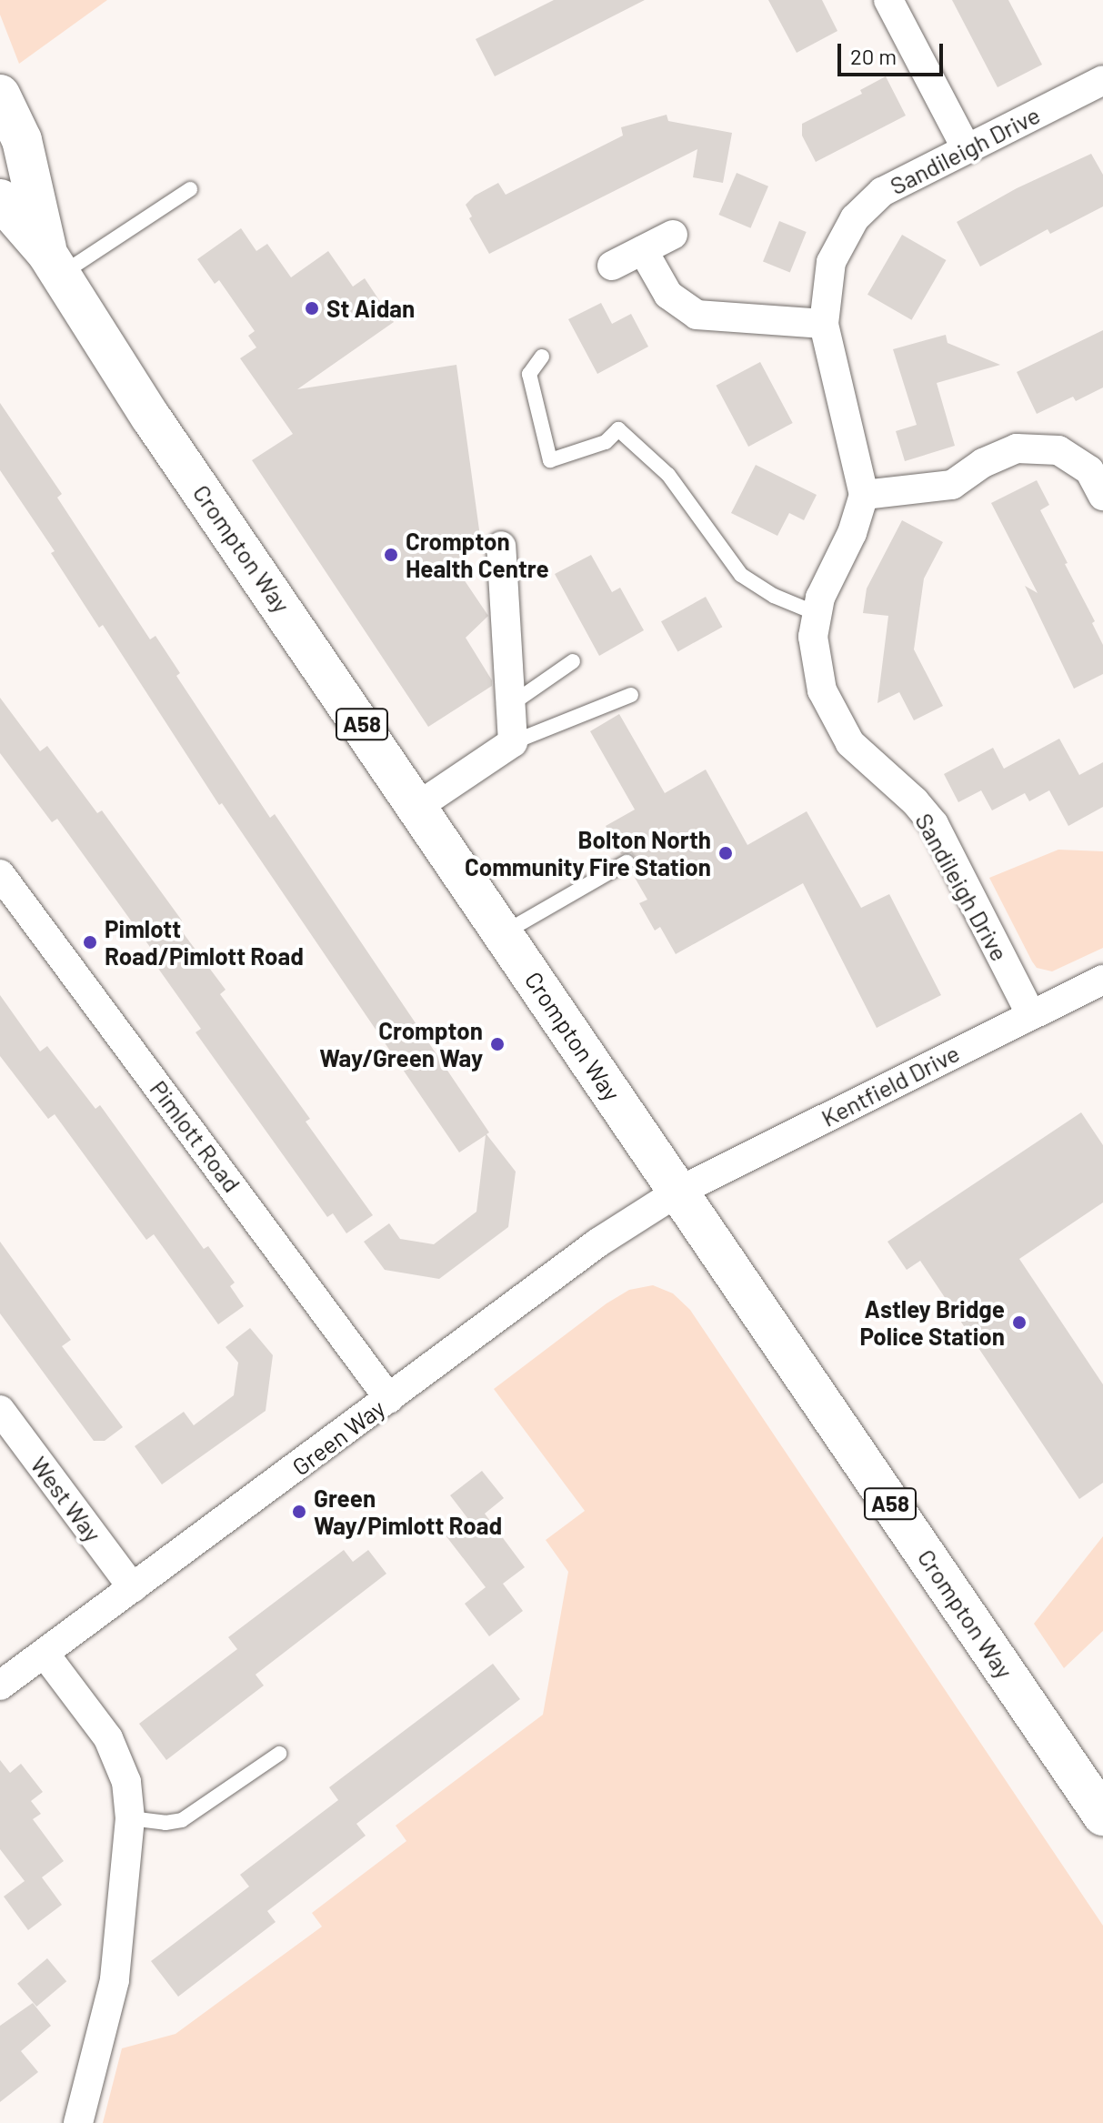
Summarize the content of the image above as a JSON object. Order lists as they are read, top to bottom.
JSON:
{
  "streets": {
    "highway": ["Crompton Way", "A58"],
    "street": [
      "Sandileigh Drive",
      "Kentfield Drive",
      "Pimlott Road",
      "Green Way",
      "West Way"
    ]
  },
  "crossings": [
    ["Sandileigh Drive", "Kentfield Drive"],
    ["Crompton Way", "Kentfield Drive"],
    ["Crompton Way", "Green Way"],
    ["Kentfield Drive", "Green Way"],
    ["Pimlott Road", "Green Way"],
    ["Green Way", "West Way"]
  ],
  "places": [
    "St Aidan",
    "Crompton Health Centre",
    "Bolton North Community Fire Station",
    "Pimlott Road/Pimlott Road",
    "Crompton Way/Green Way",
    "Astley Bridge Police Station",
    "Green Way/Pimlott Road"
  ],
  "scale_bar": "20 m"
}
